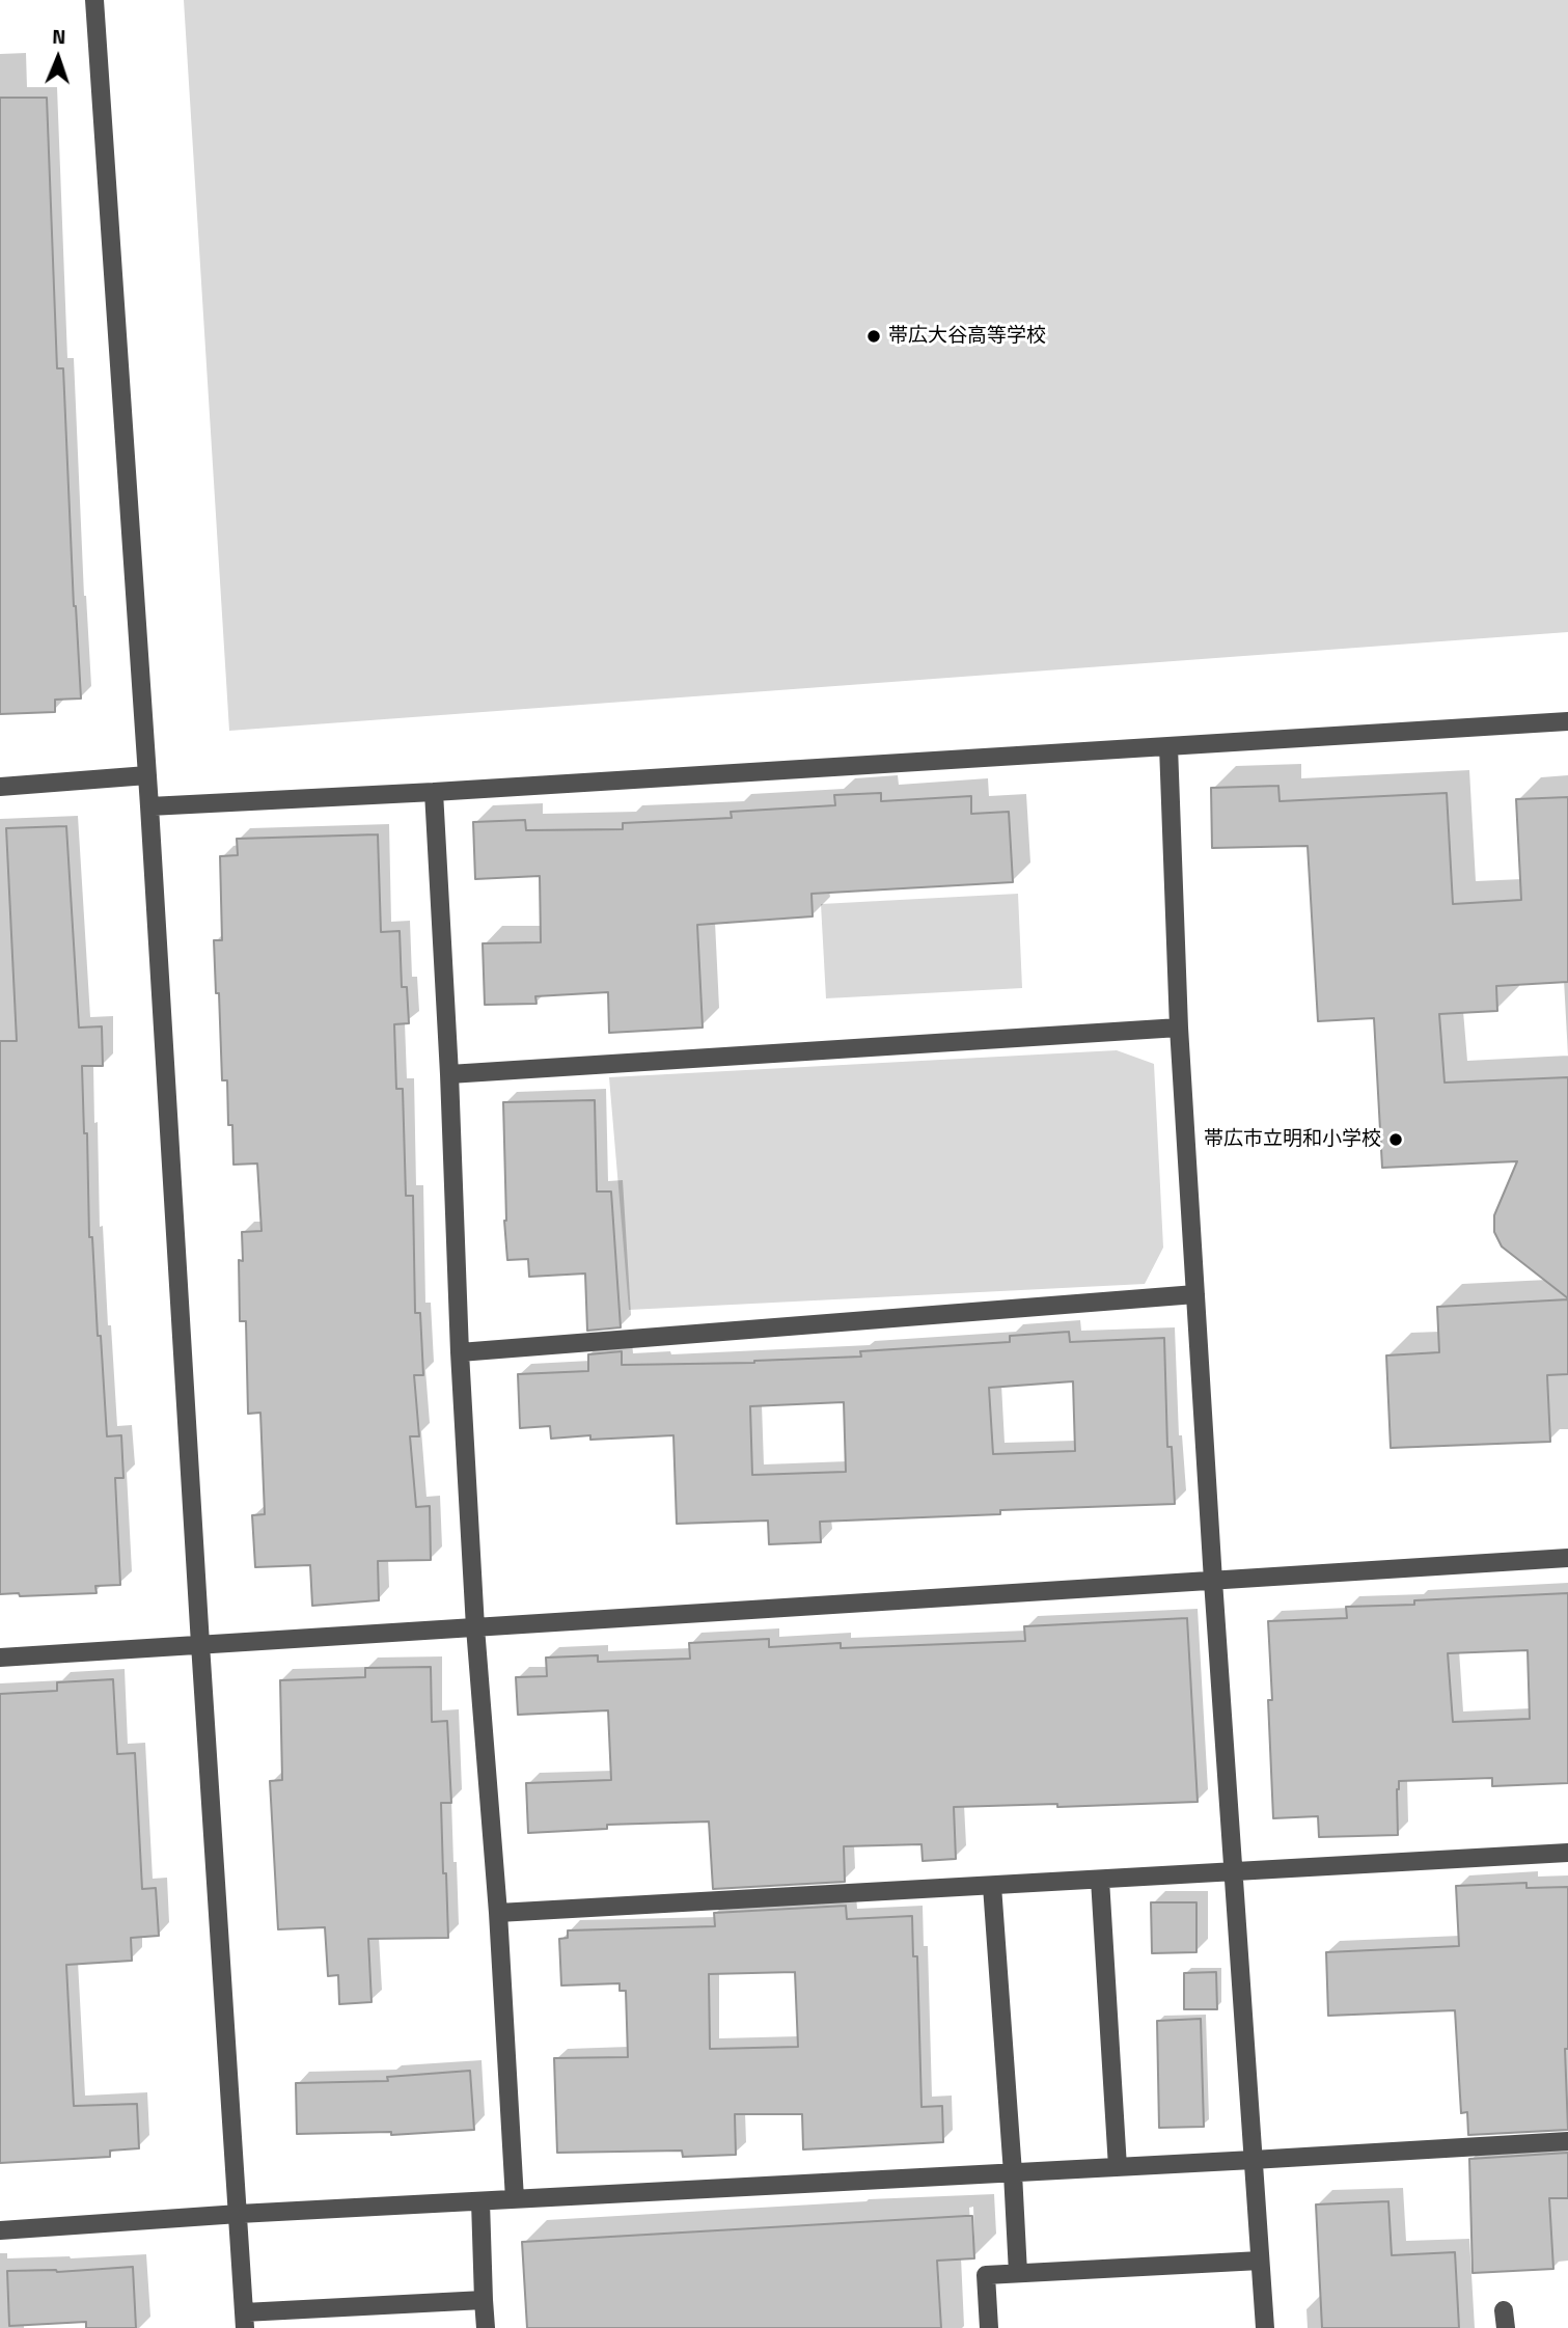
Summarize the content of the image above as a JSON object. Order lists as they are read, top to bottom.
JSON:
{
  "places": ["帯広大谷高等学校", "帯広市立明和小学校"],
  "north": "top"
}
